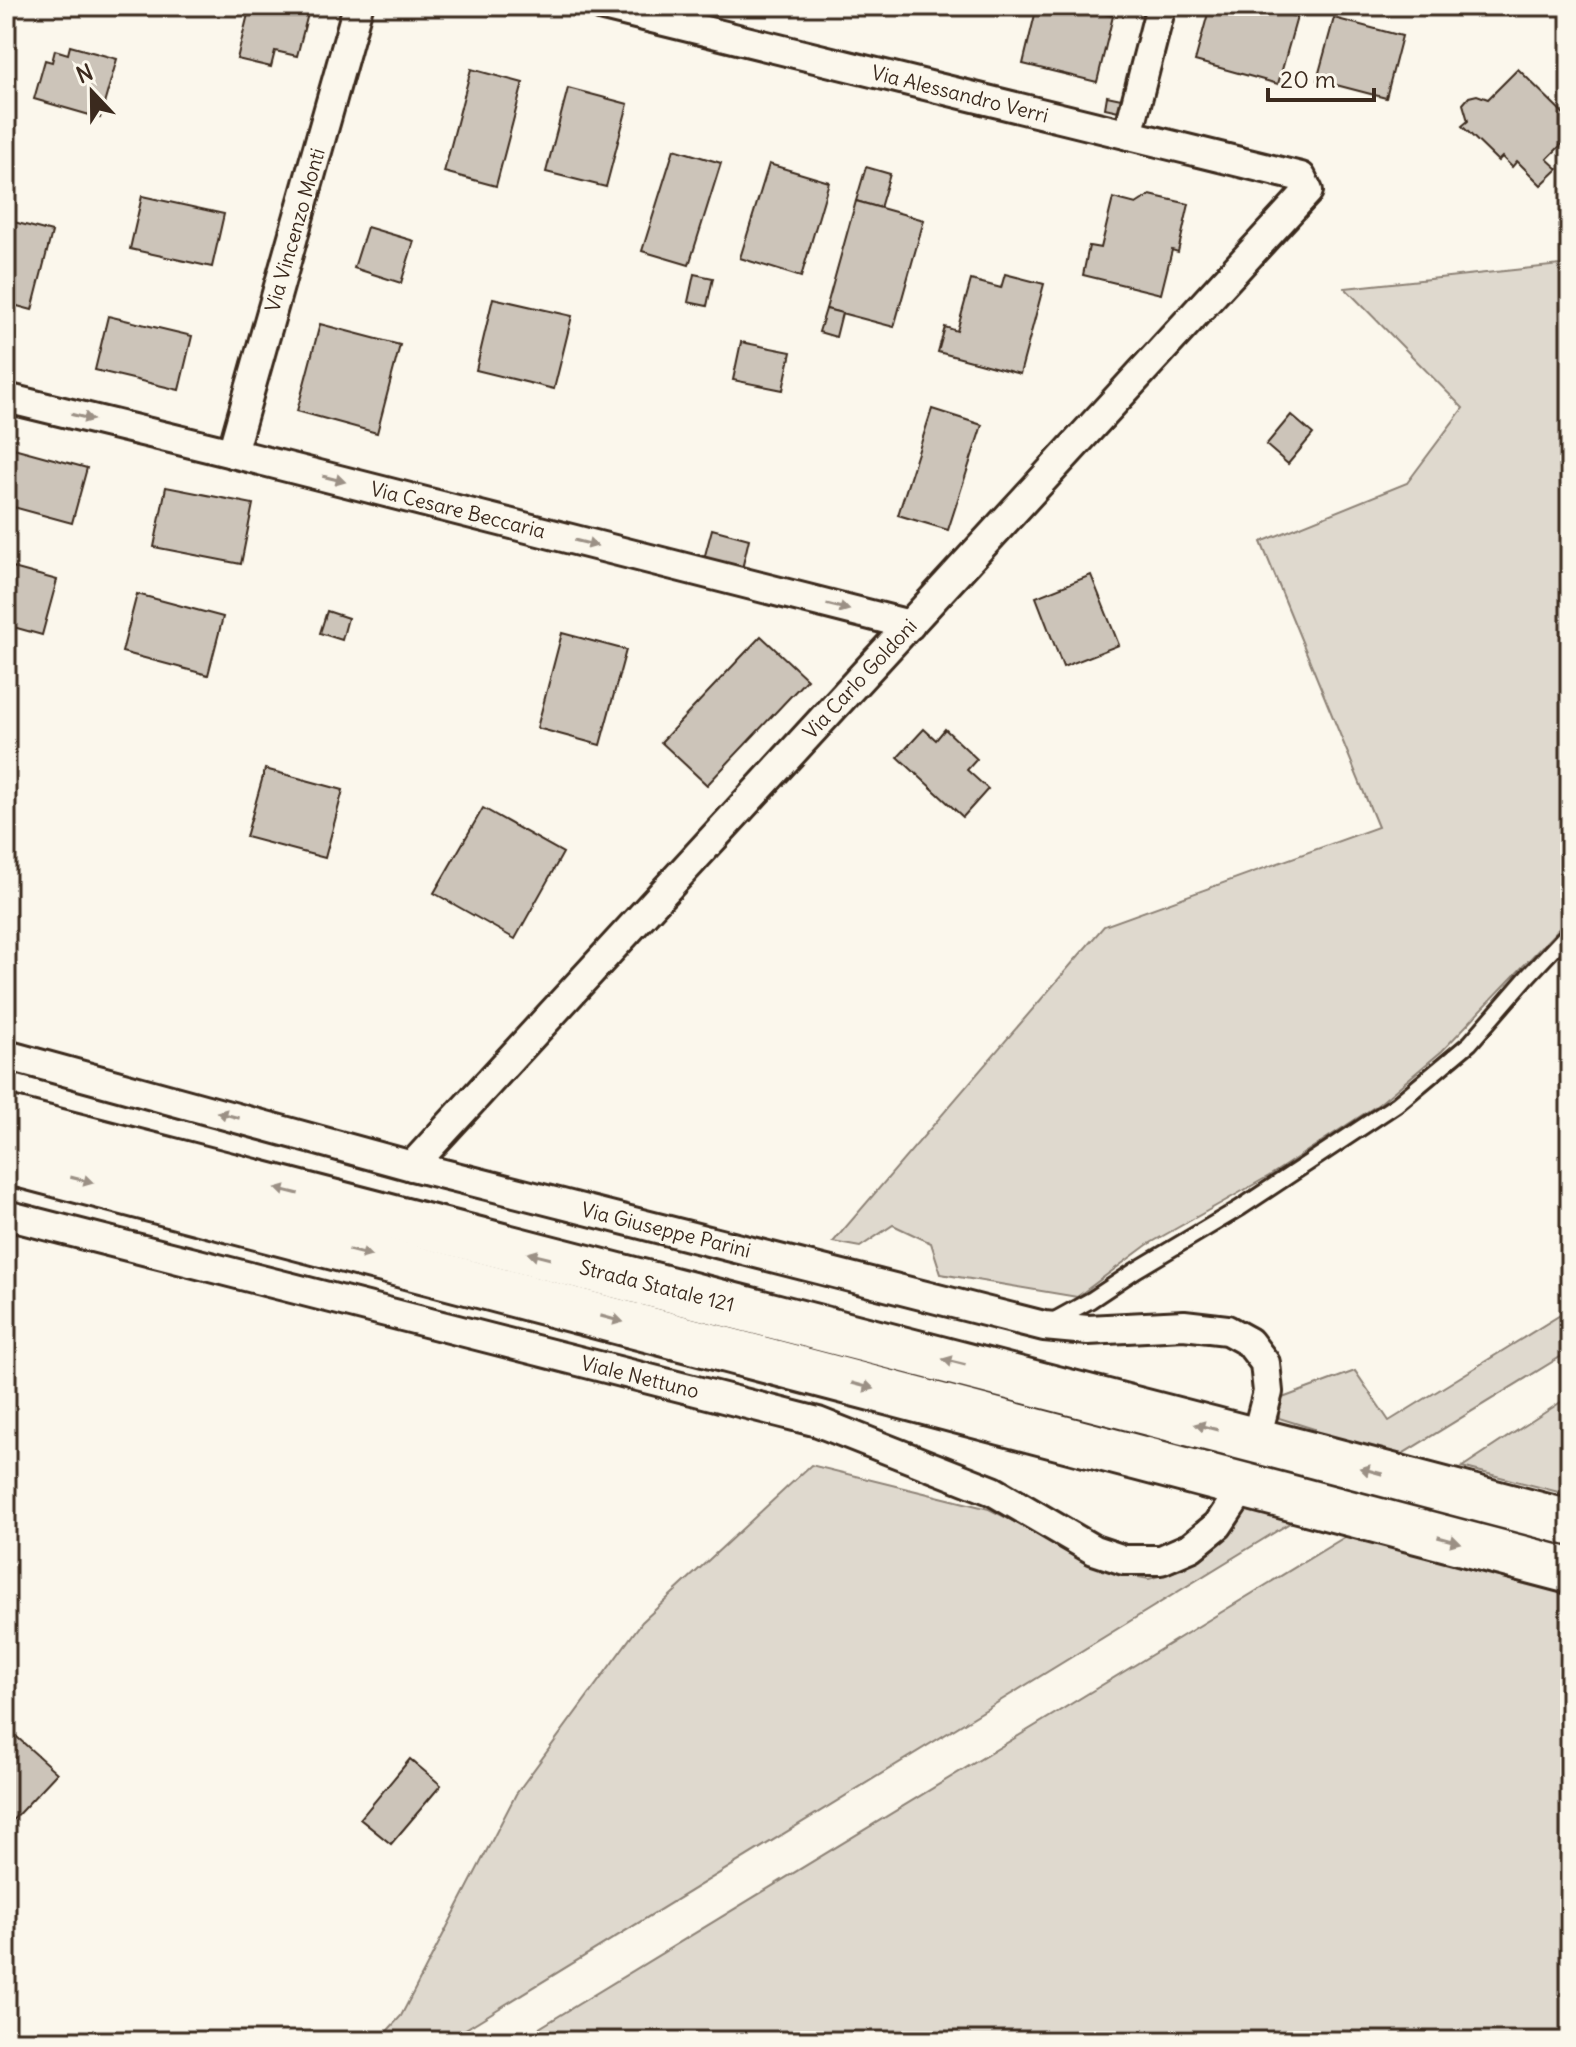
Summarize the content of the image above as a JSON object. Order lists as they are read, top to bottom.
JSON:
{
  "streets": {
    "main road": ["Strada Statale 121"],
    "street": [
      "Via Alessandro Verri",
      "Via Vincenzo Monti",
      "Via Cesare Beccaria",
      "Via Carlo Goldoni",
      "Via Giuseppe Parini",
      "Viale Nettuno"
    ]
  },
  "crossings": [
    ["Via Alessandro Verri", "Via Carlo Goldoni"],
    ["Via Vincenzo Monti", "Via Cesare Beccaria"],
    ["Via Cesare Beccaria", "Via Carlo Goldoni"],
    ["Via Carlo Goldoni", "Via Giuseppe Parini"]
  ],
  "one_way": ["Via Cesare Beccaria"],
  "scale_bar": "20 m",
  "north": "top"
}
